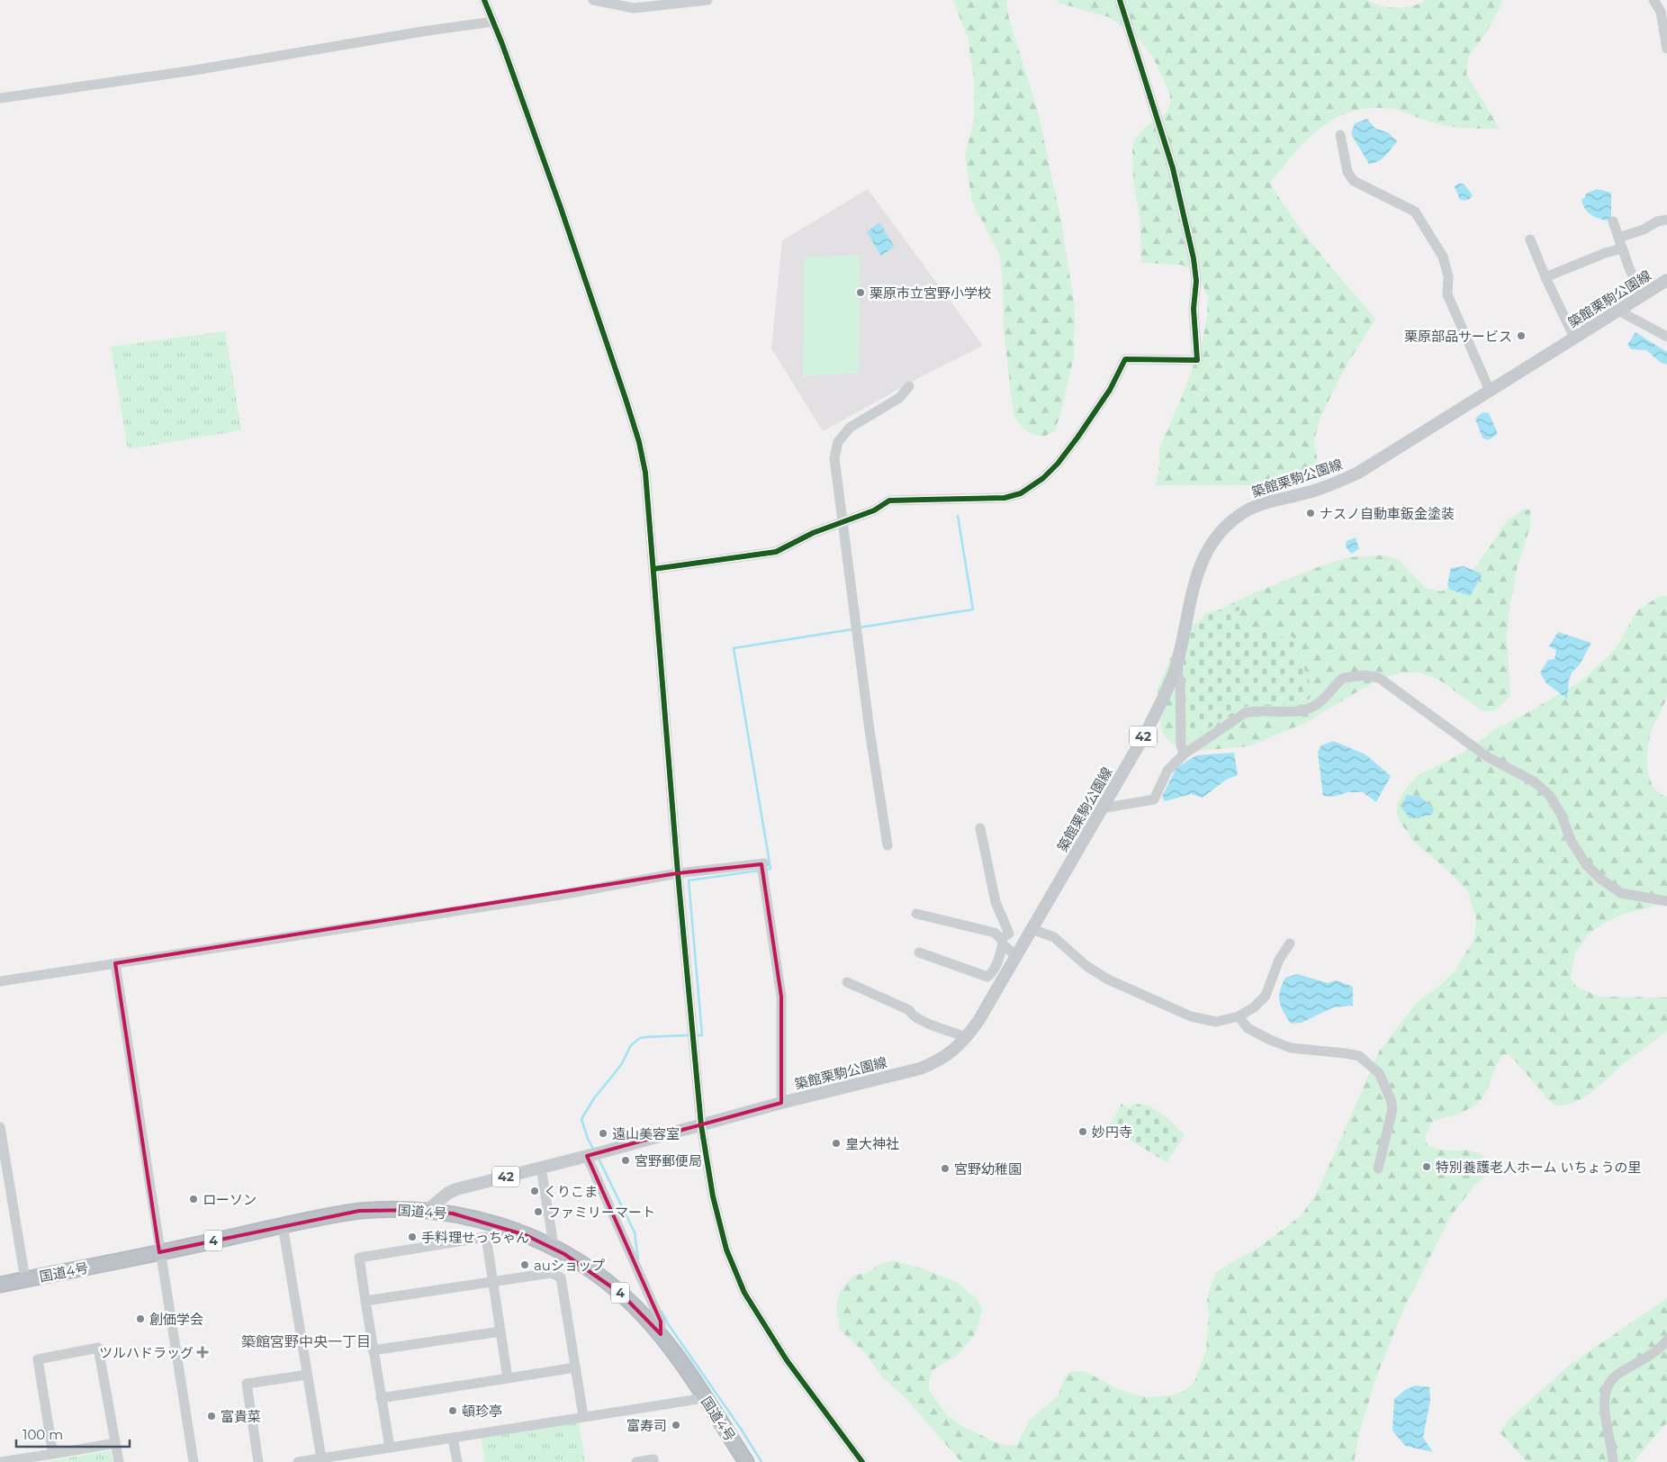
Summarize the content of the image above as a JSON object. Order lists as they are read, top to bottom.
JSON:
{
  "streets": {
    "highway": ["国道4号", "4"],
    "main road": ["築館栗駒公園線", "42"]
  },
  "crossings": [
    ["築館栗駒公園線", "国道4号"]
  ],
  "districts": ["築館宮野中央一丁目"],
  "places": {
    "other": [
      "栗原市立宮野小学校",
      "栗原部品サービス",
      "ナスノ自動車鈑金塗装",
      "妙円寺",
      "遠山美容室",
      "皇大神社",
      "宮野郵便局",
      "特別養護老人ホーム いちょうの里",
      "宮野幼稚園",
      "くりこま",
      "ローソン",
      "ファミリーマート",
      "手料理せっちゃん",
      "auショップ",
      "創価学会",
      "頓珍亭",
      "富貴菜",
      "富寿司"
    ],
    "health": ["ツルハドラッグ"]
  },
  "scale_bar": "100 m"
}
